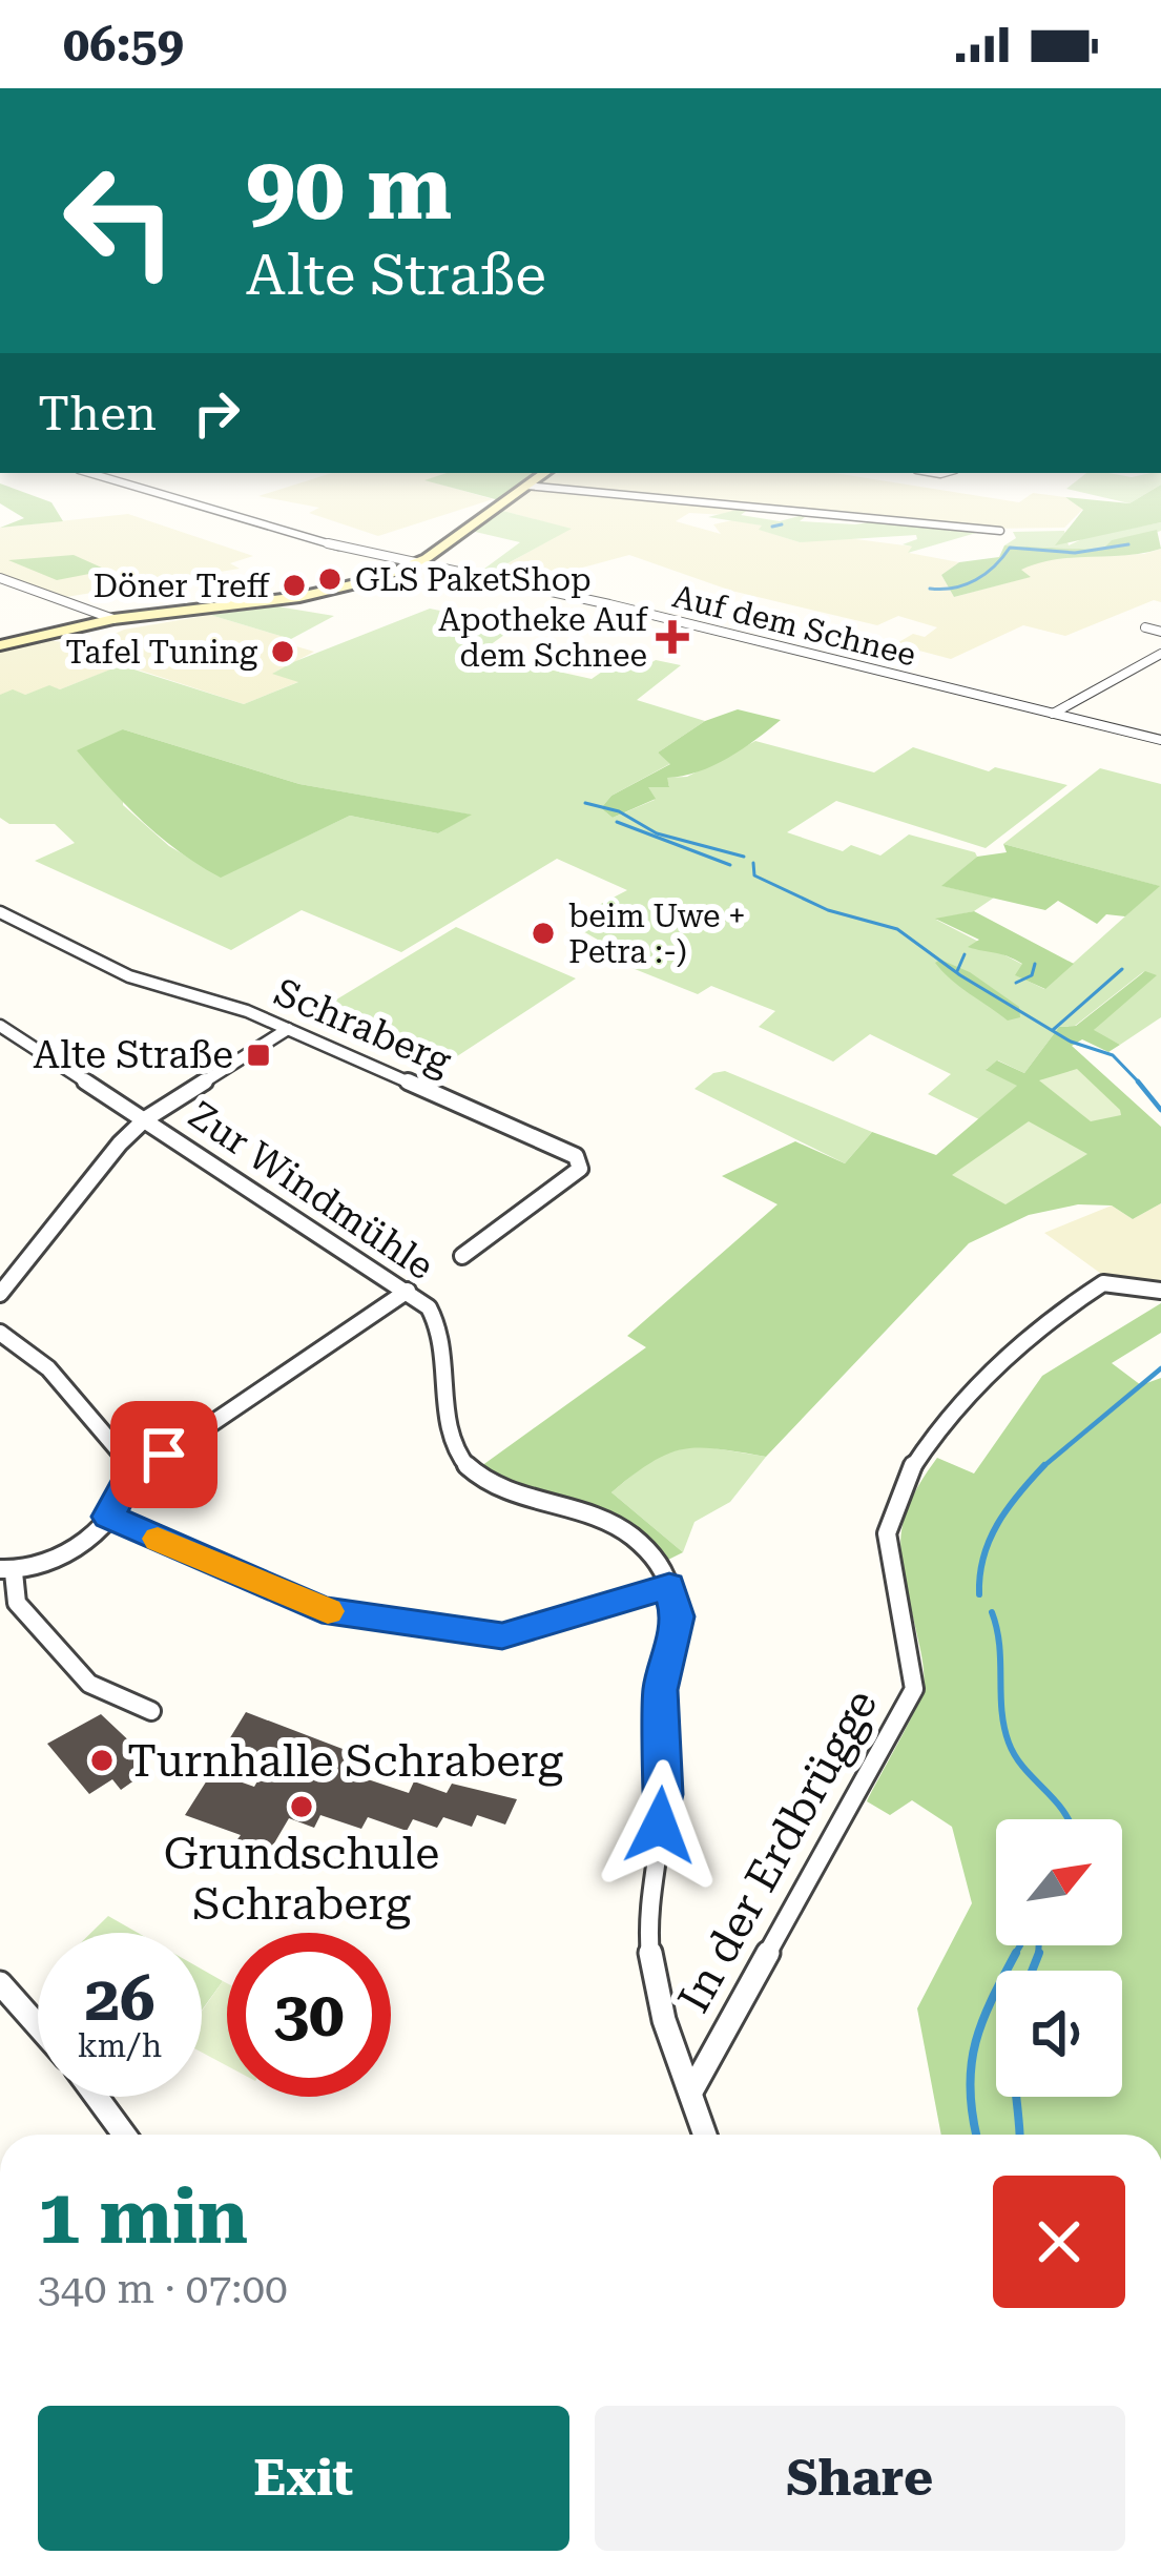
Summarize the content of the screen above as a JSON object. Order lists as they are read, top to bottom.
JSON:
{
  "streets": {
    "street": [
      "Auf dem Schnee",
      "Schraberg",
      "Zur Windmühle",
      "In der Erdbrügge"
    ]
  },
  "places": {
    "other": [
      "GLS PaketShop",
      "Döner Treff",
      "Tafel Tuning",
      "beim Uwe + Petra :-)",
      "Turnhalle Schraberg",
      "Grundschule Schraberg"
    ],
    "health": ["Apotheke Auf dem Schnee"],
    "transit": ["Alte Straße"]
  },
  "north": "top right",
  "page": {
    "status": "06:59",
    "turn": ["90 m", "Alte Straße"],
    "then": "Then",
    "speed": "26 km/h",
    "limit": "30",
    "heading": ["1 min", "340 m · 07:00"],
    "buttons": ["Exit", "Share"]
  }
}
